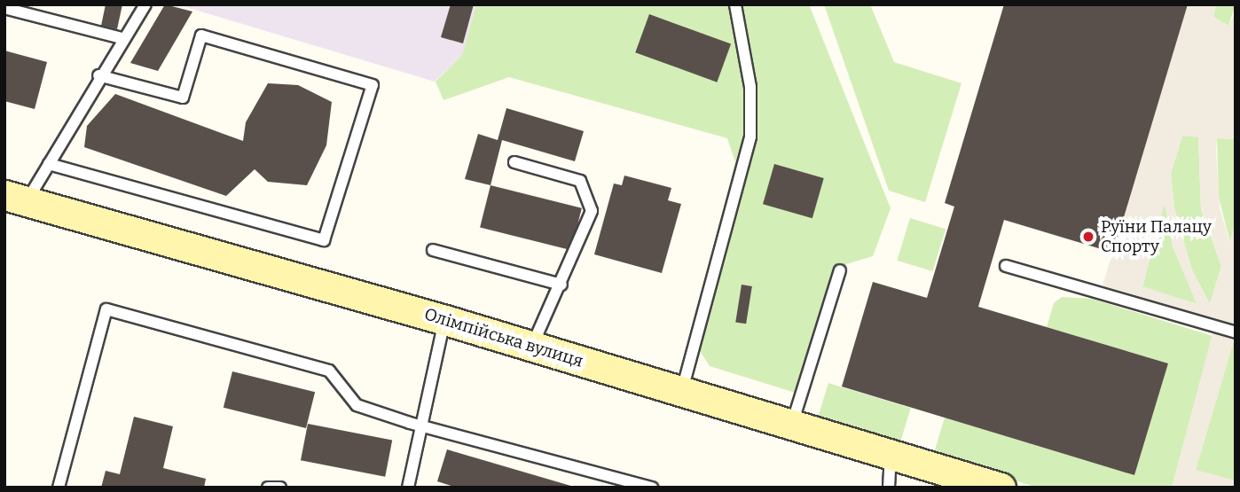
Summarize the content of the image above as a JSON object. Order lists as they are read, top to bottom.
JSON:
{
  "streets": {
    "street": ["Олімпійська вулиця"]
  },
  "places": ["Руїни Палацу Спорту"]
}
